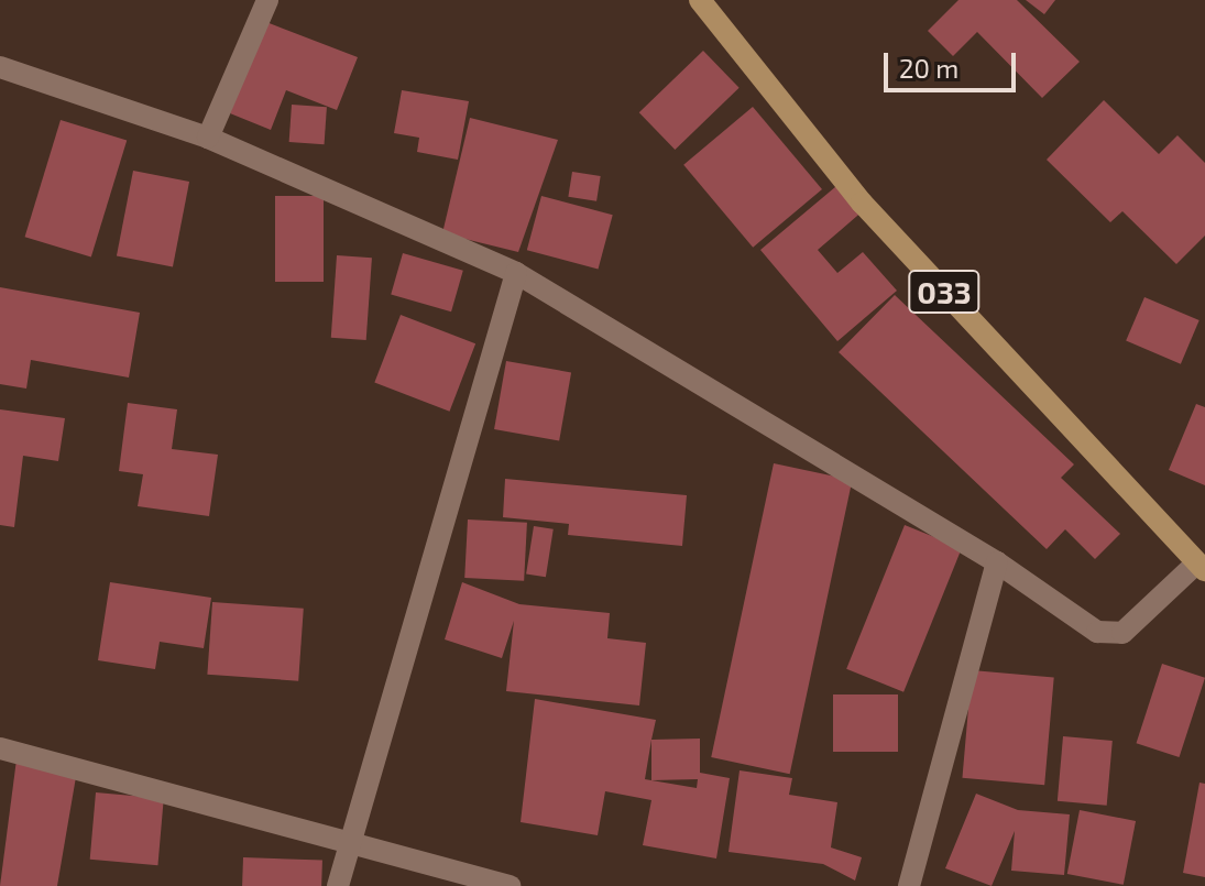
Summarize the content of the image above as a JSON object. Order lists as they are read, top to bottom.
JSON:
{
  "streets": {
    "main road": ["033"]
  },
  "scale_bar": "20 m"
}
